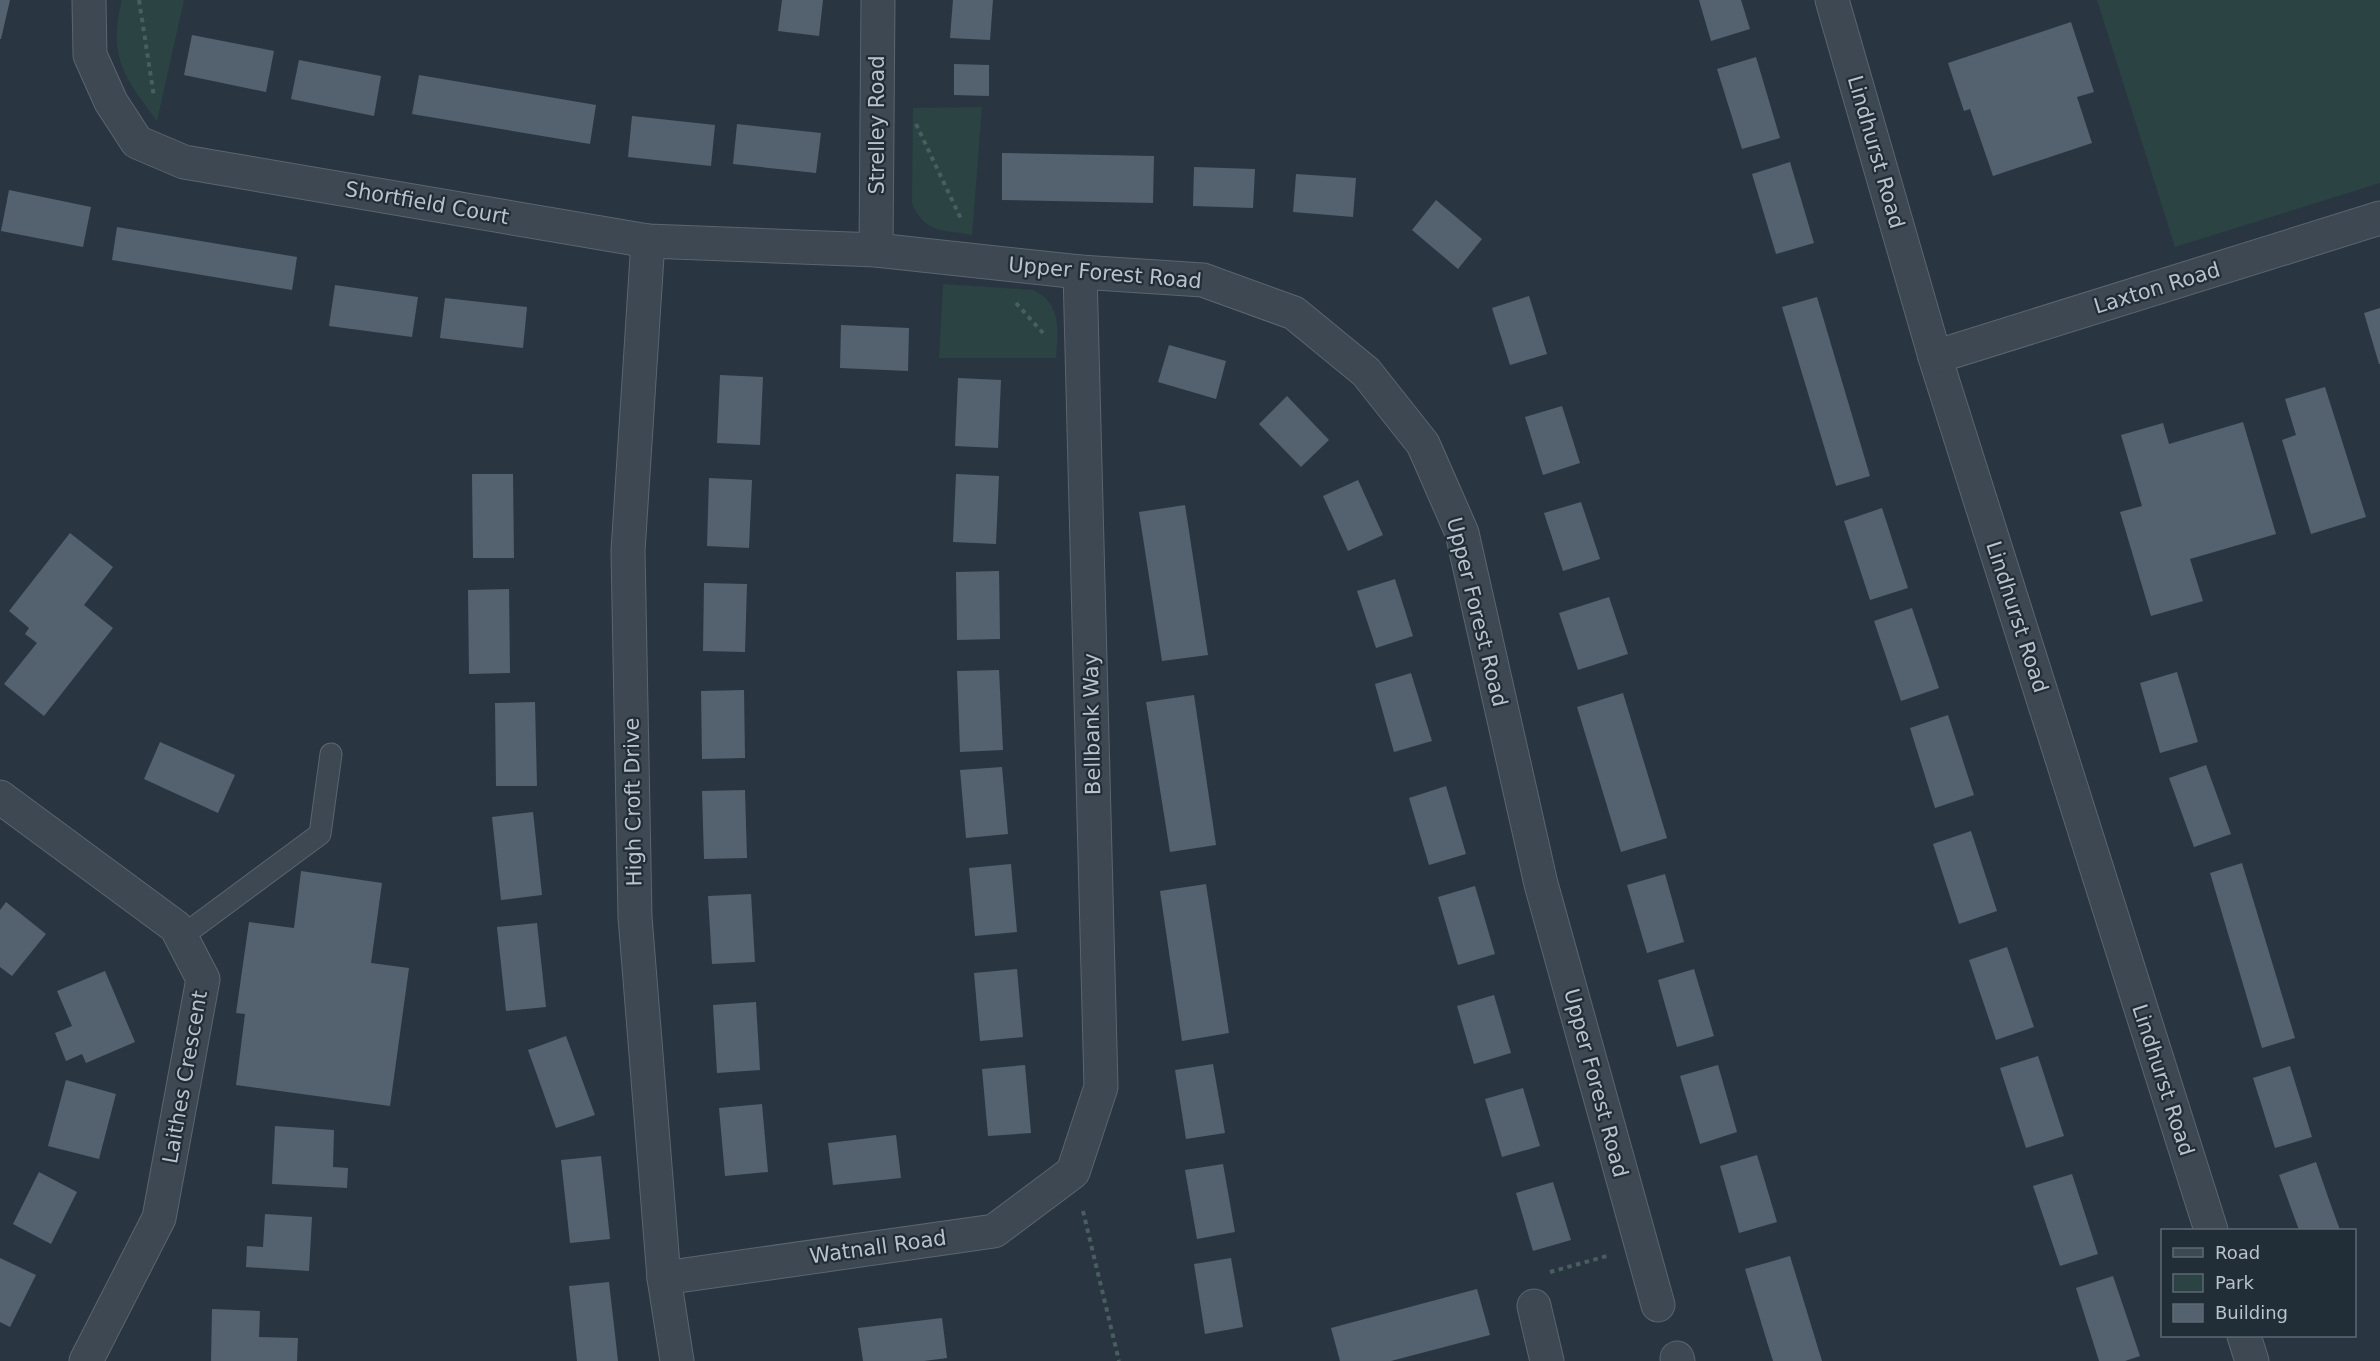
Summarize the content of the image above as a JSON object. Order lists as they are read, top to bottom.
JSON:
{
  "streets": {
    "street": [
      "Strelley Road",
      "Lindhurst Road",
      "Shortfield Court",
      "Upper Forest Road",
      "Laxton Road",
      "Bellbank Way",
      "High Croft Drive",
      "Laithes Crescent",
      "Watnall Road"
    ]
  },
  "crossings": [
    ["Strelley Road", "Shortfield Court"],
    ["Strelley Road", "Upper Forest Road"],
    ["Lindhurst Road", "Laxton Road"],
    ["Shortfield Court", "Upper Forest Road"],
    ["Shortfield Court", "High Croft Drive"],
    ["Upper Forest Road", "Bellbank Way"],
    ["Bellbank Way", "Watnall Road"],
    ["High Croft Drive", "Watnall Road"]
  ],
  "legend": ["Road", "Park", "Building"]
}
